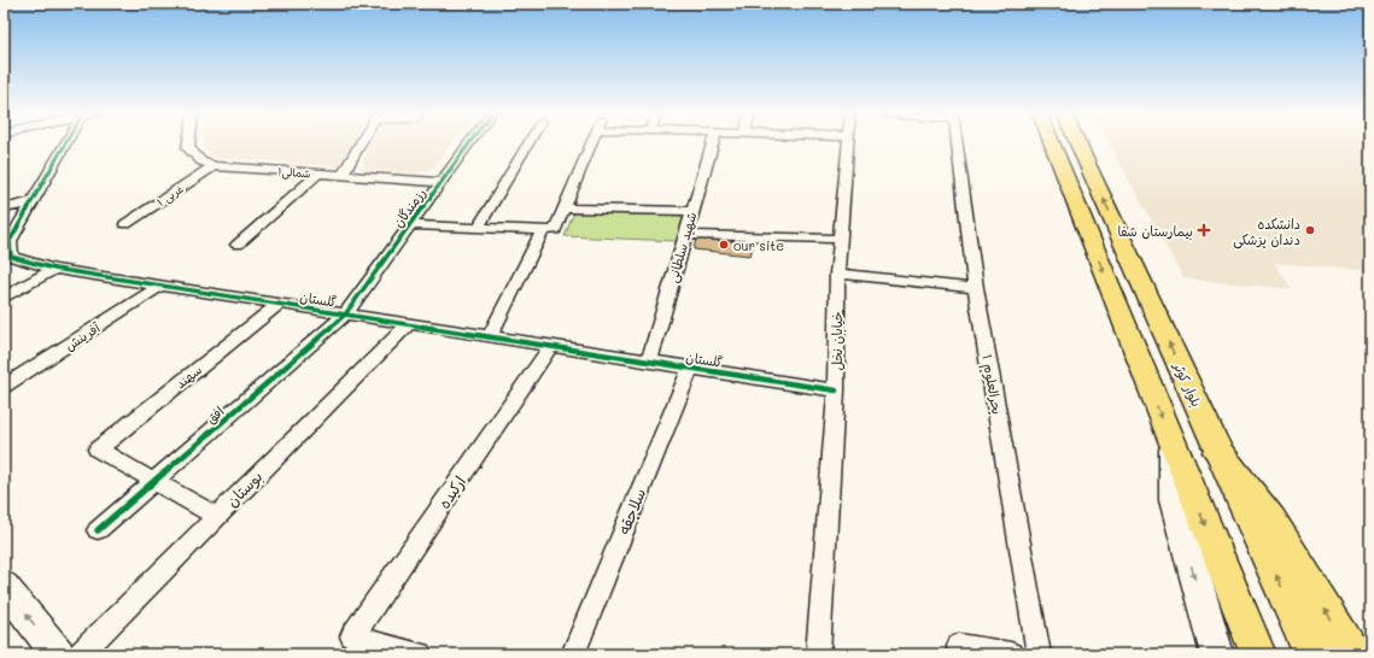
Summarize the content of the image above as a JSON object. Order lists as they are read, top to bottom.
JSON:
{
  "streets": {
    "main road": ["بلوار کوثر"],
    "street": [
      "شمالی۱",
      "غربی ۱",
      "رزمندگان",
      "شهید سلطانی",
      "گلستان",
      "آفرینش",
      "خیابان نخل",
      "سهند",
      "بحرالعلوم ۱",
      "افق",
      "بوستان",
      "ارکیده",
      "سلاجقه"
    ]
  },
  "crossings": [
    ["شمالی۱", "غربی ۱"],
    ["شمالی۱", "رزمندگان"],
    ["رزمندگان", "گلستان"],
    ["رزمندگان", "افق"],
    ["شهید سلطانی", "گلستان"],
    ["گلستان", "آفرینش"],
    ["گلستان", "خیابان نخل"],
    ["گلستان", "سهند"],
    ["گلستان", "افق"],
    ["گلستان", "بوستان"],
    ["گلستان", "ارکیده"],
    ["گلستان", "سلاجقه"],
    ["سهند", "افق"]
  ],
  "places": {
    "health": ["بیمارستان شفا"],
    "other": ["دانشکده دندان پزشکی", "our site"]
  }
}
